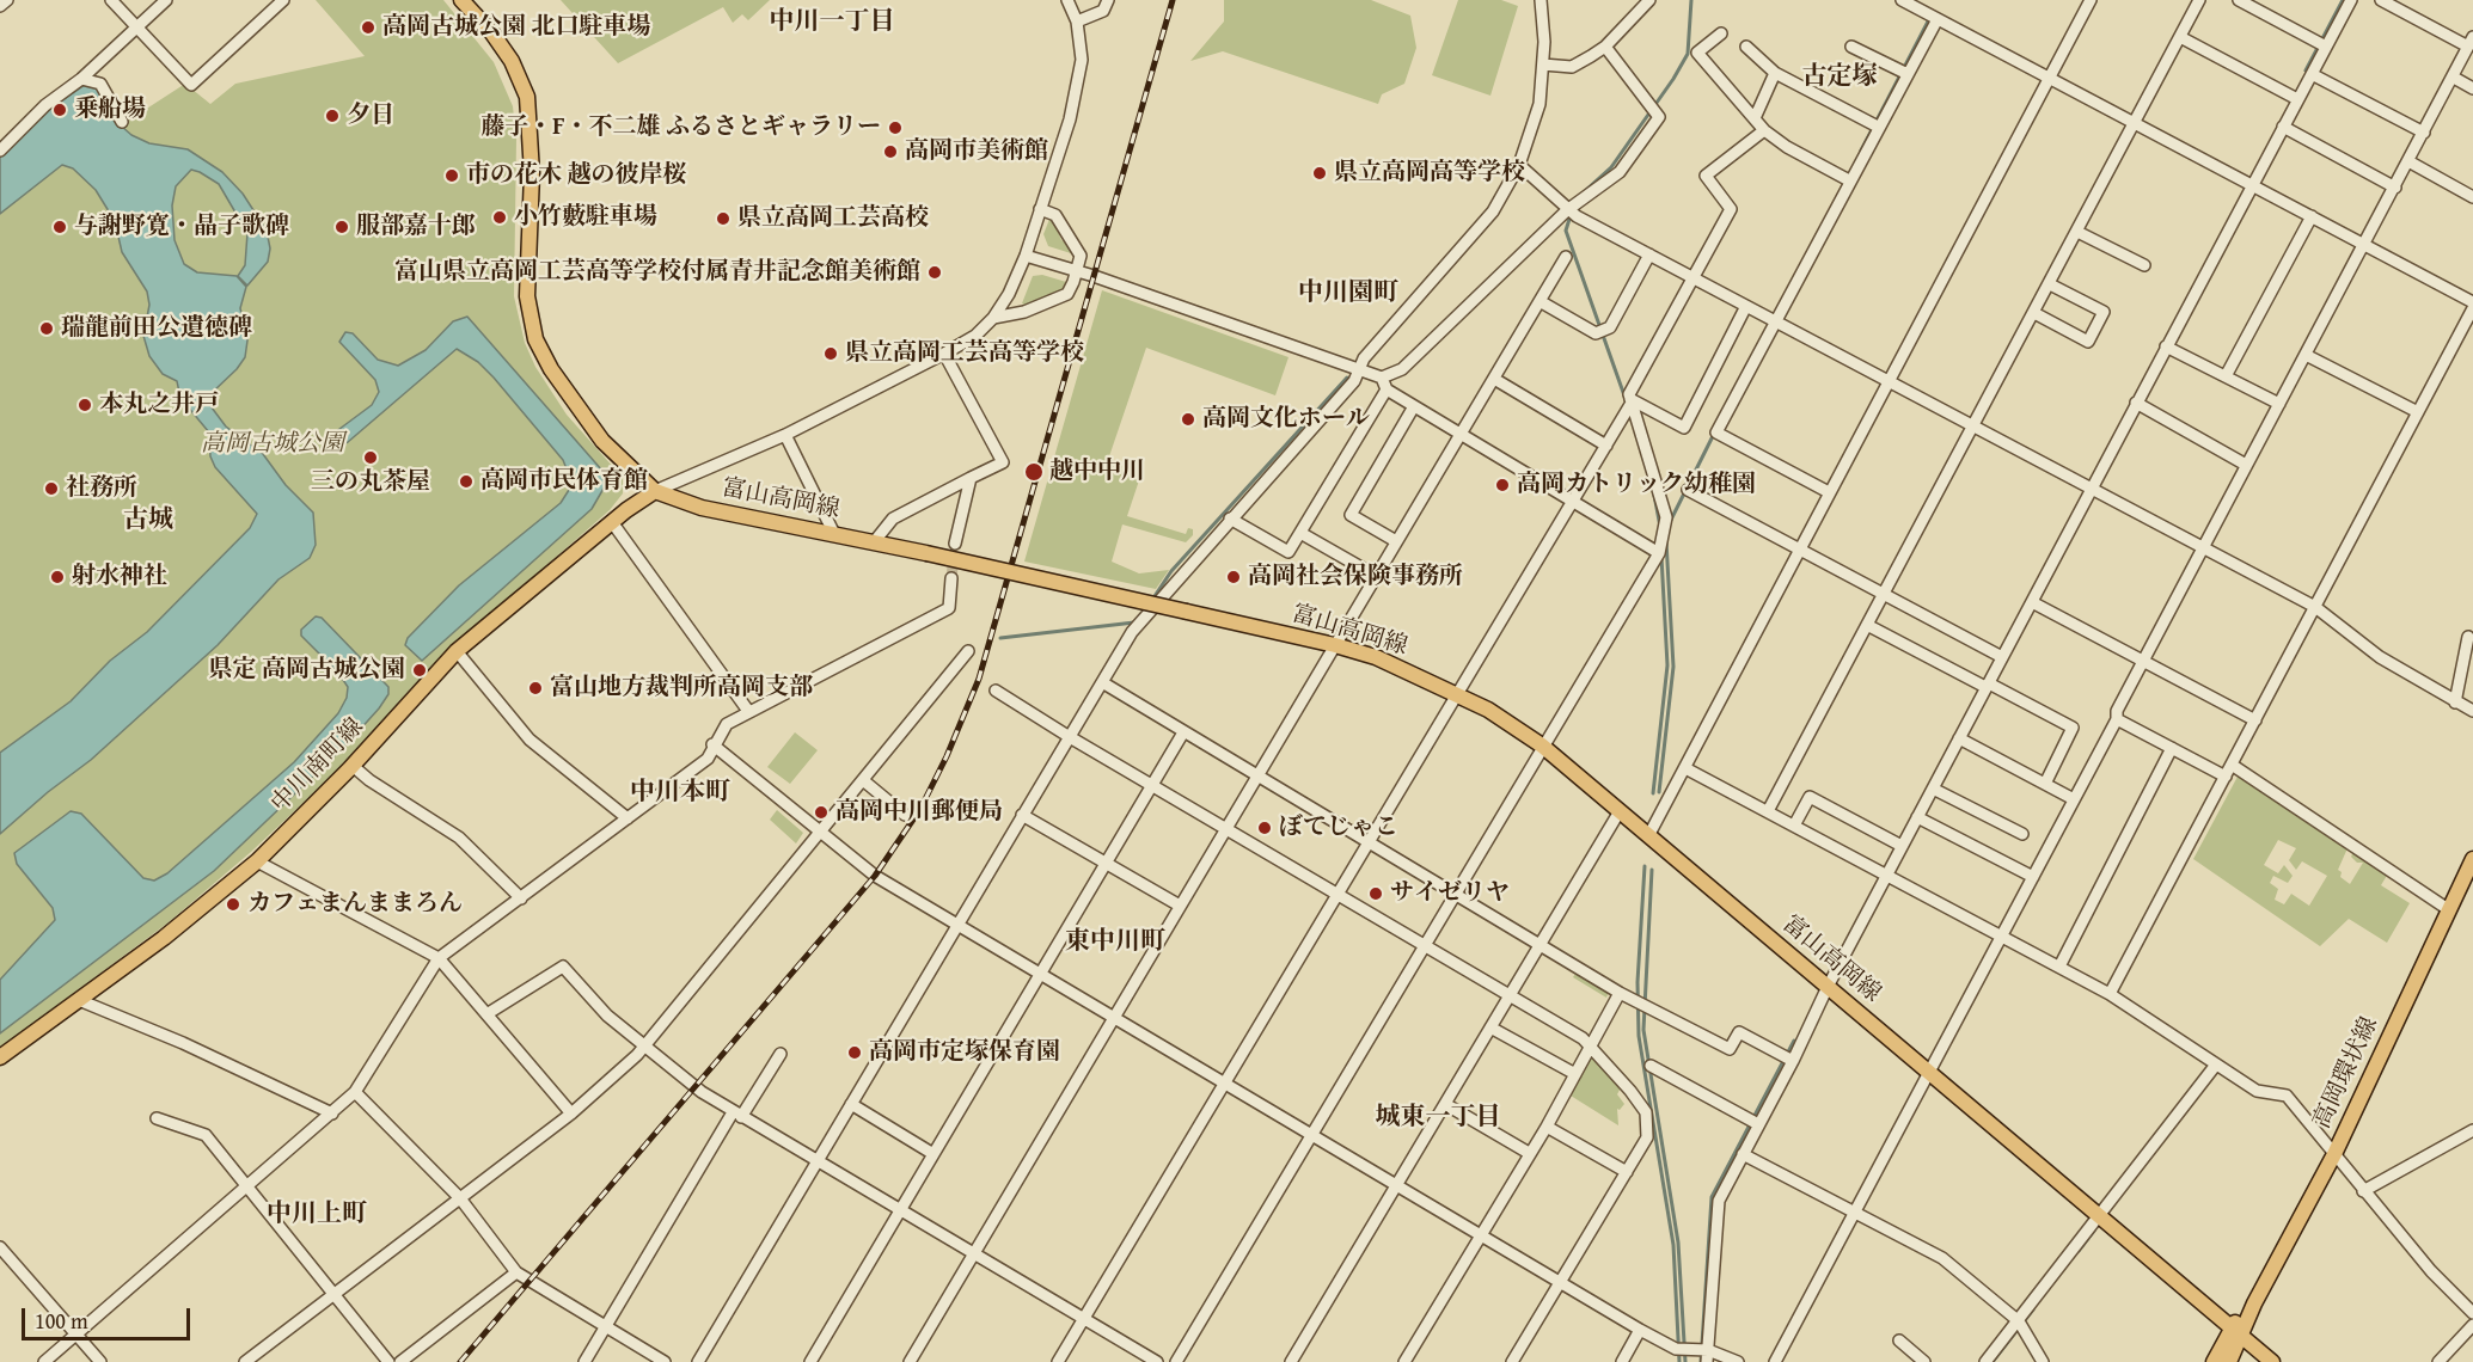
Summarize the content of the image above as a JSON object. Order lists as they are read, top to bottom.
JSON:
{
  "streets": {
    "main road": ["富山高岡線", "中川南町線", "高岡環状線"]
  },
  "crossings": [
    ["富山高岡線", "中川南町線"],
    ["富山高岡線", "高岡環状線"]
  ],
  "districts": [
    "中川一丁目",
    "古定塚",
    "中川園町",
    "古城",
    "中川本町",
    "東中川町",
    "城東一丁目",
    "中川上町"
  ],
  "parks": ["高岡古城公園"],
  "places": [
    "高岡古城公園 北口駐車場",
    "乗船場",
    "夕日",
    "藤子・F・不二雄 ふるさとギャラリー",
    "高岡市美術館",
    "県立高岡高等学校",
    "市の花木 越の彼岸桜",
    "小竹藪駐車場",
    "県立高岡工芸高校",
    "与謝野寛・晶子歌碑",
    "服部嘉十郎",
    "富山県立高岡工芸高等学校付属青井記念館美術館",
    "瑞龍前田公遺徳碑",
    "県立高岡工芸高等学校",
    "本丸之井戸",
    "高岡文化ホール",
    "三の丸茶屋",
    "越中中川",
    "高岡市民体育館",
    "高岡カトリック幼稚園",
    "社務所",
    "射水神社",
    "高岡社会保険事務所",
    "県定 高岡古城公園",
    "富山地方裁判所高岡支部",
    "高岡中川郵便局",
    "ぼてじゃこ",
    "サイゼリヤ",
    "カフェまんままろん",
    "高岡市定塚保育園"
  ],
  "scale_bar": "100 m"
}
